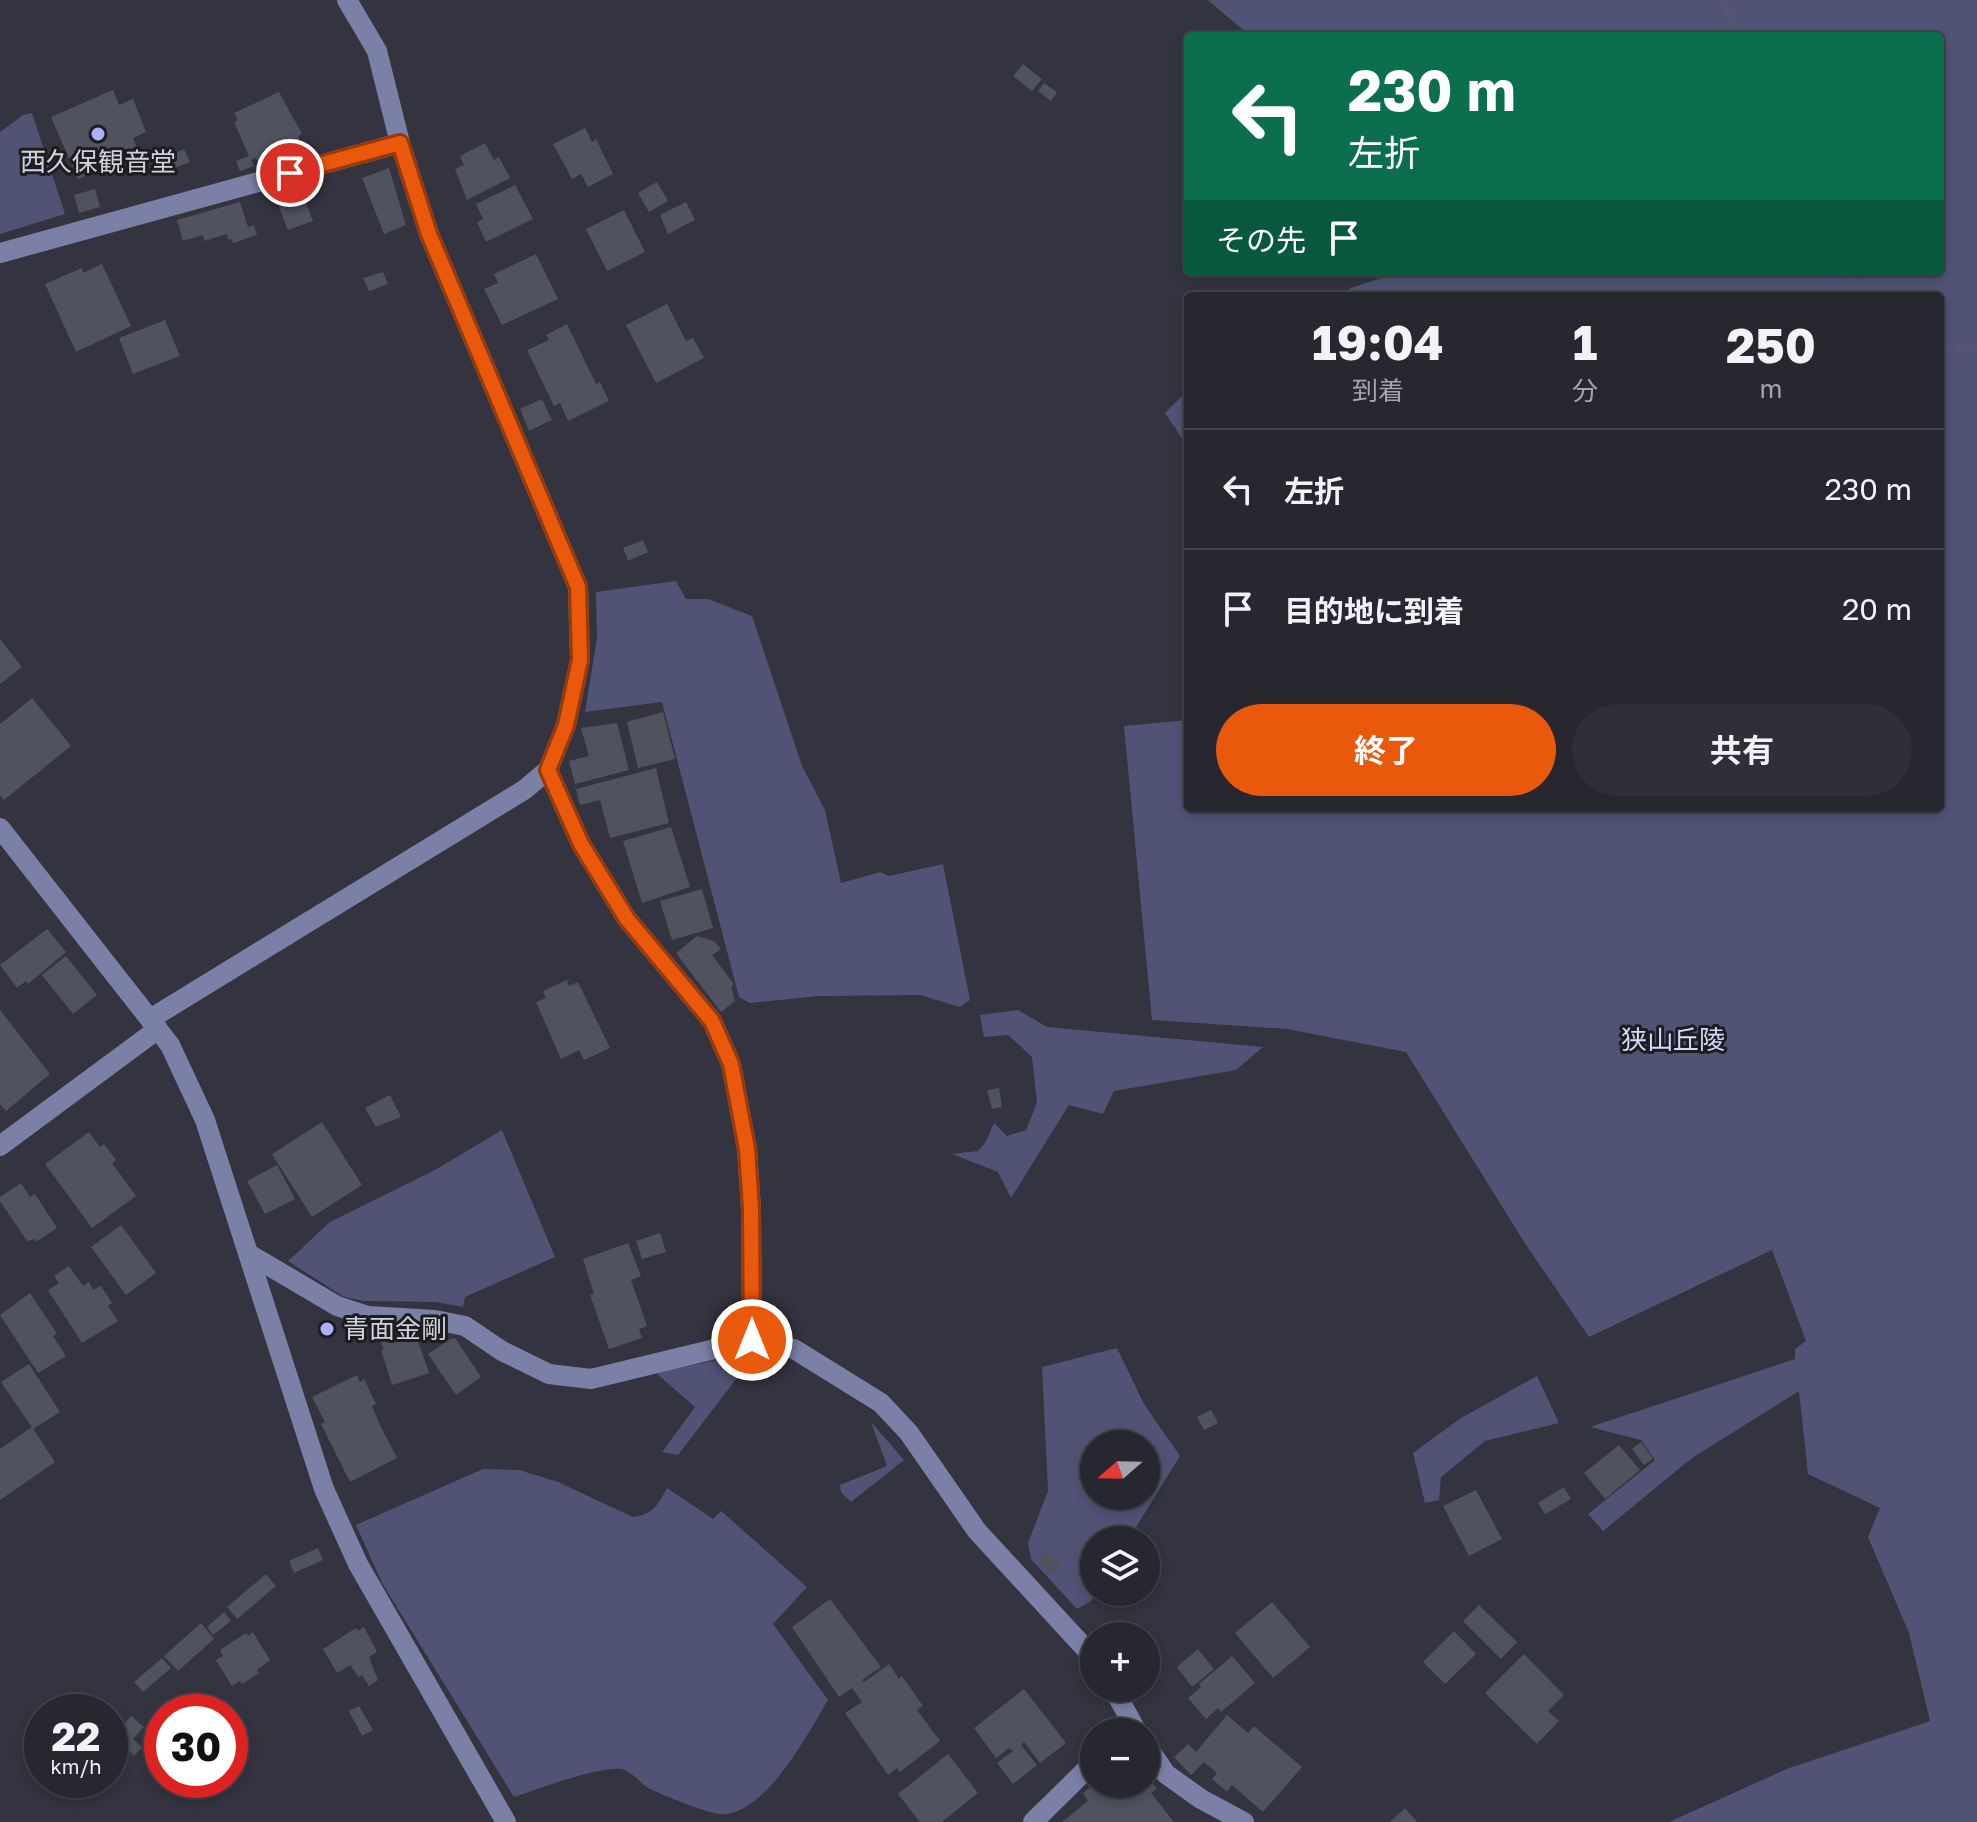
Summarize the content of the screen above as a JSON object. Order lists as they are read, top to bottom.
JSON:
{
  "parks": ["狭山丘陵"],
  "places": ["西久保観音堂", "青面金剛"],
  "north": "left",
  "page": {
    "turn": ["230 m", "左折"],
    "then": "その先",
    "eta": [
      "19:04",
      "到着",
      "1",
      "分",
      "250",
      "m"
    ],
    "list": [
      {
        "name": "左折",
        "value": "230 m"
      },
      {
        "name": "目的地に到着",
        "value": "20 m"
      }
    ],
    "buttons": ["終了", "共有"],
    "map_buttons": ["+", "−"],
    "speed": "22 km/h",
    "limit": "30"
  }
}
